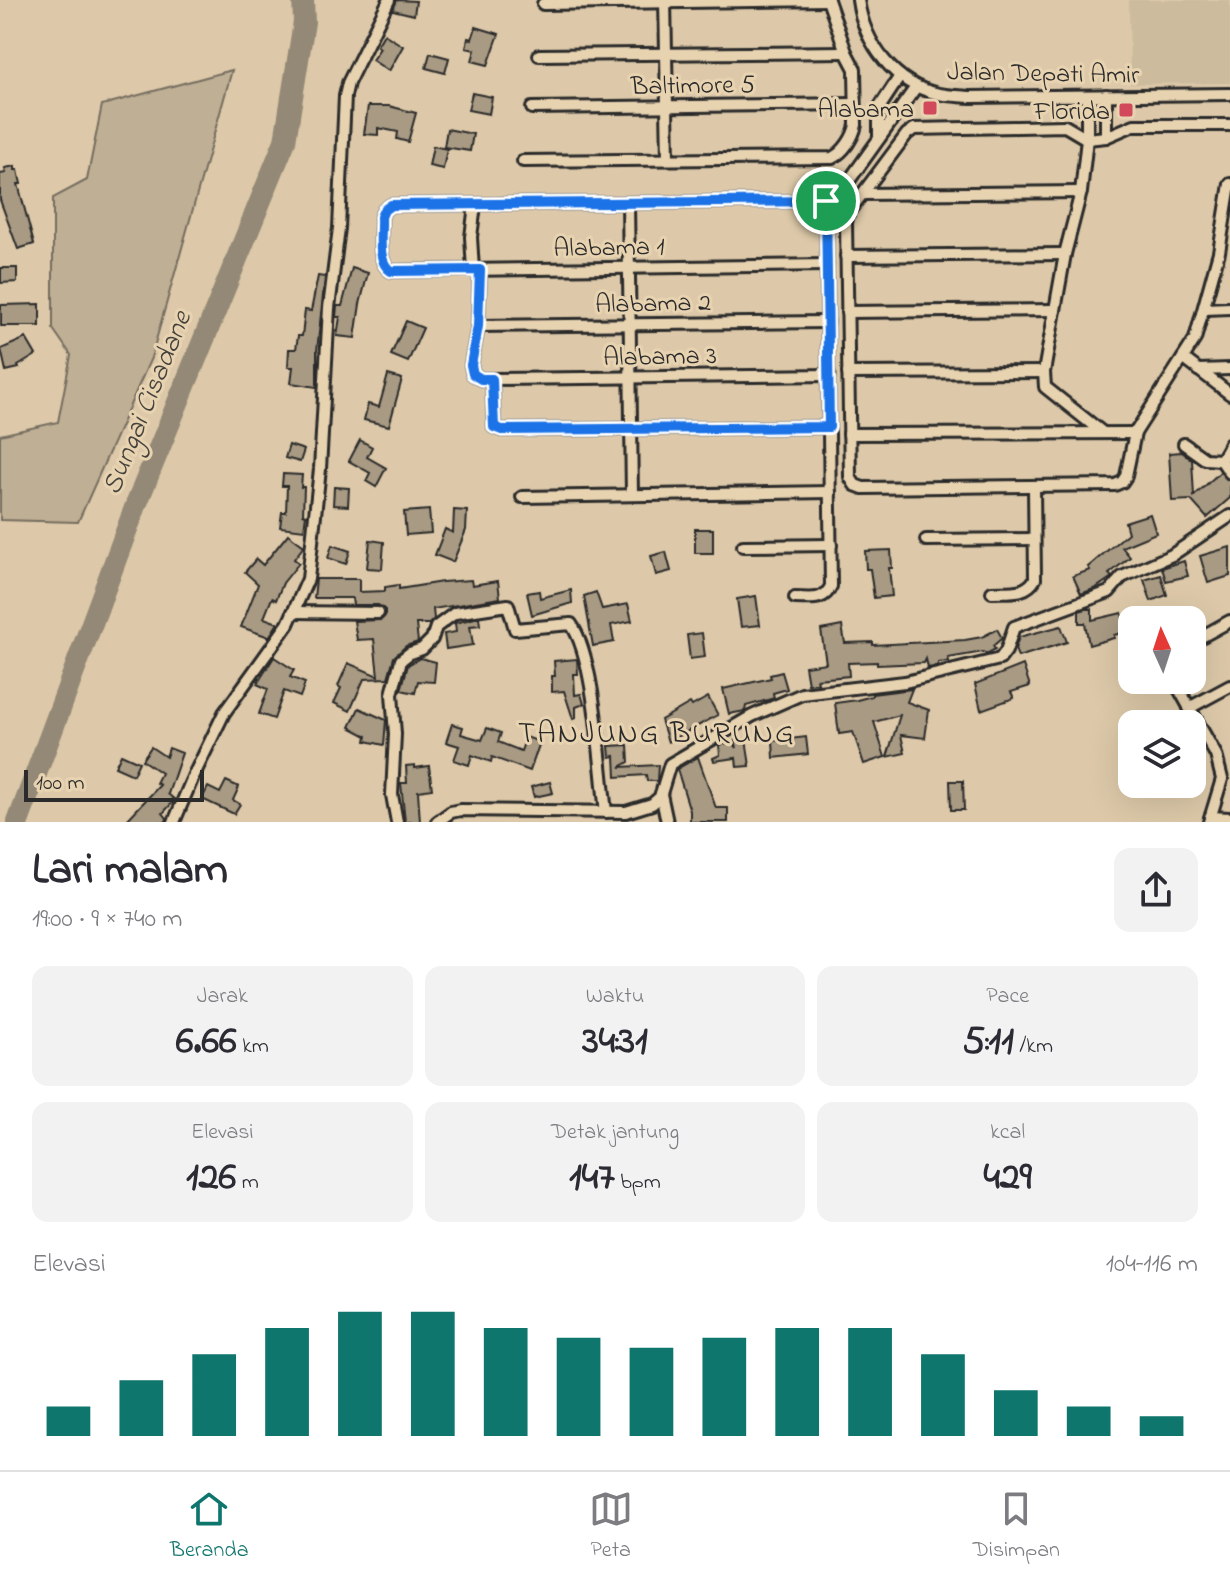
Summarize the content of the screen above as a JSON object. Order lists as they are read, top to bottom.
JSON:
{
  "streets": {
    "street": [
      "Jalan Depati Amir",
      "Baltimore 5",
      "Alabama 1",
      "Alabama 2",
      "Alabama 3"
    ]
  },
  "districts": ["TANJUNG BURUNG"],
  "water": ["Sungai Cisadane"],
  "places": {
    "transit": ["Alabama", "Florida"]
  },
  "scale_bar": "100 m",
  "north": "top",
  "page": {
    "scale": "100 m",
    "heading": ["Lari malam", "19:00 · 9 × 740 m"],
    "stats": [
      ["Jarak", "6.66 km"],
      ["Waktu", "34:31"],
      ["Pace", "5:11 /km"],
      ["Elevasi", "126 m"],
      ["Detak jantung", "147 bpm"],
      ["kcal", "429"]
    ],
    "chart": ["Elevasi", "104–116 m"],
    "tabs": ["Beranda", "Peta", "Disimpan"]
  }
}
